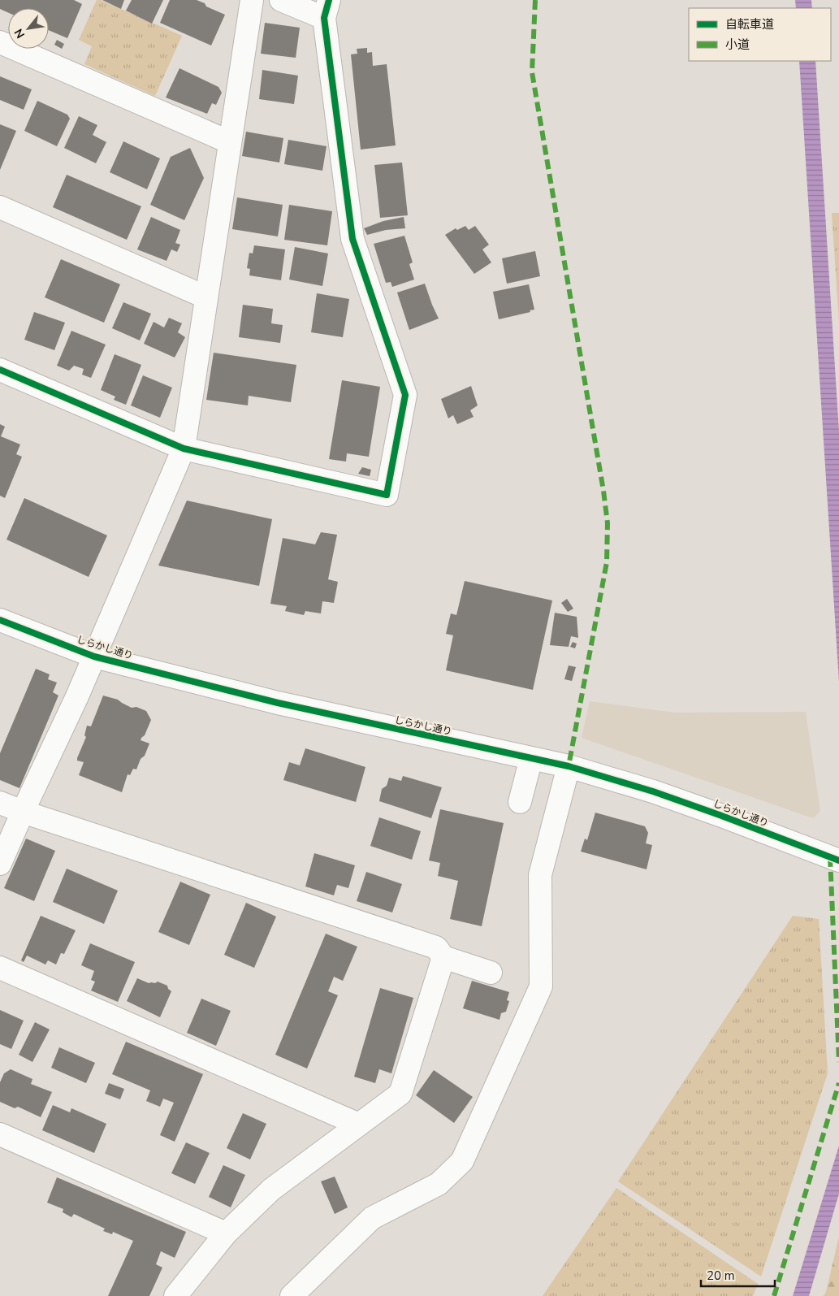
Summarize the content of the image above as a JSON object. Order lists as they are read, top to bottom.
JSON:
{
  "streets": {
    "street": ["しらかし通り"]
  },
  "legend": ["自転車道", "小道"],
  "scale_bar": "20 m",
  "north": "bottom left"
}
